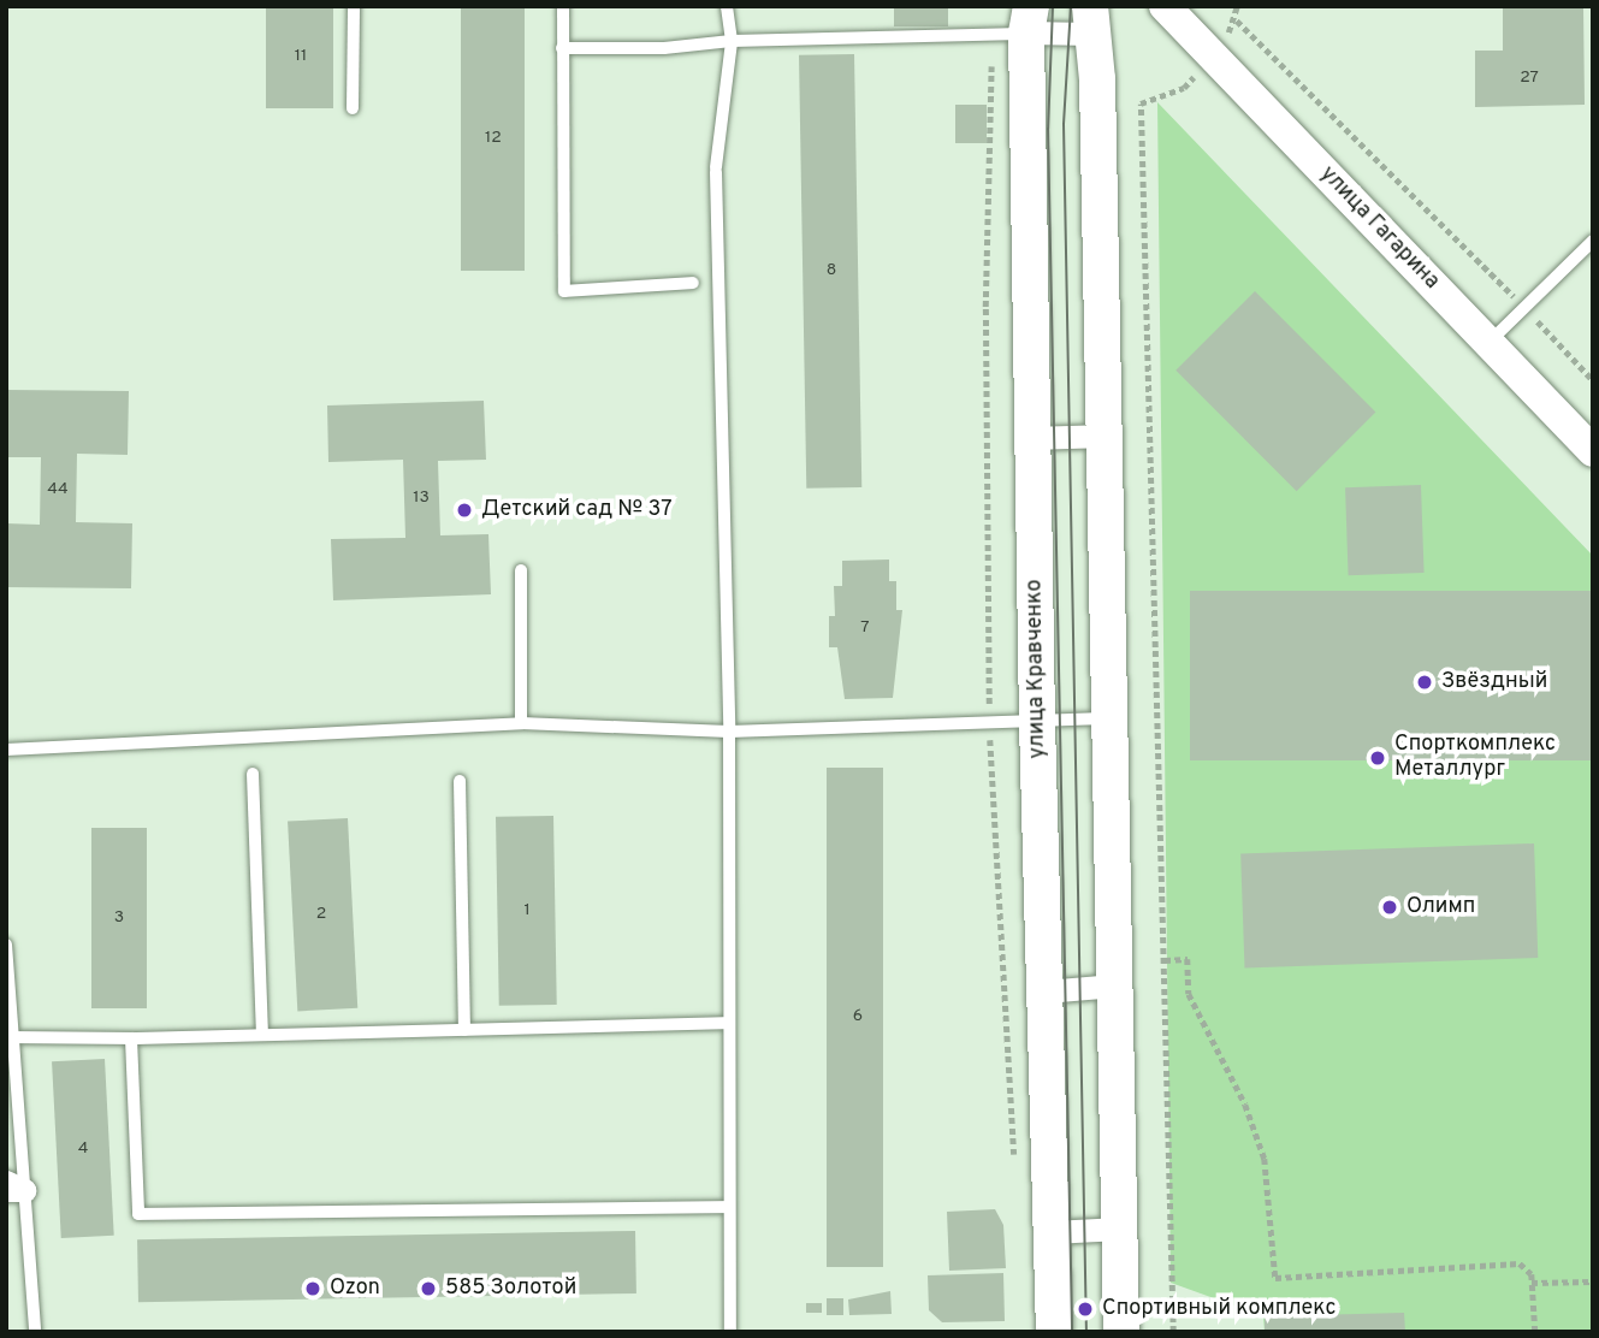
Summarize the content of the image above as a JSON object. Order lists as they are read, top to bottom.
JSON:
{
  "streets": {
    "main road": ["улица Гагарина", "улица Кравченко"]
  },
  "places": [
    "Детский сад № 37",
    "Звёздный",
    "Спорткомплекс Металлург",
    "Олимп",
    "Ozon",
    "585 Золотой",
    "Спортивный комплекс"
  ],
  "house_numbers": [
    "11",
    "27",
    "12",
    "8",
    "44",
    "13",
    "7",
    "1",
    "2",
    "3",
    "6",
    "4"
  ]
}
